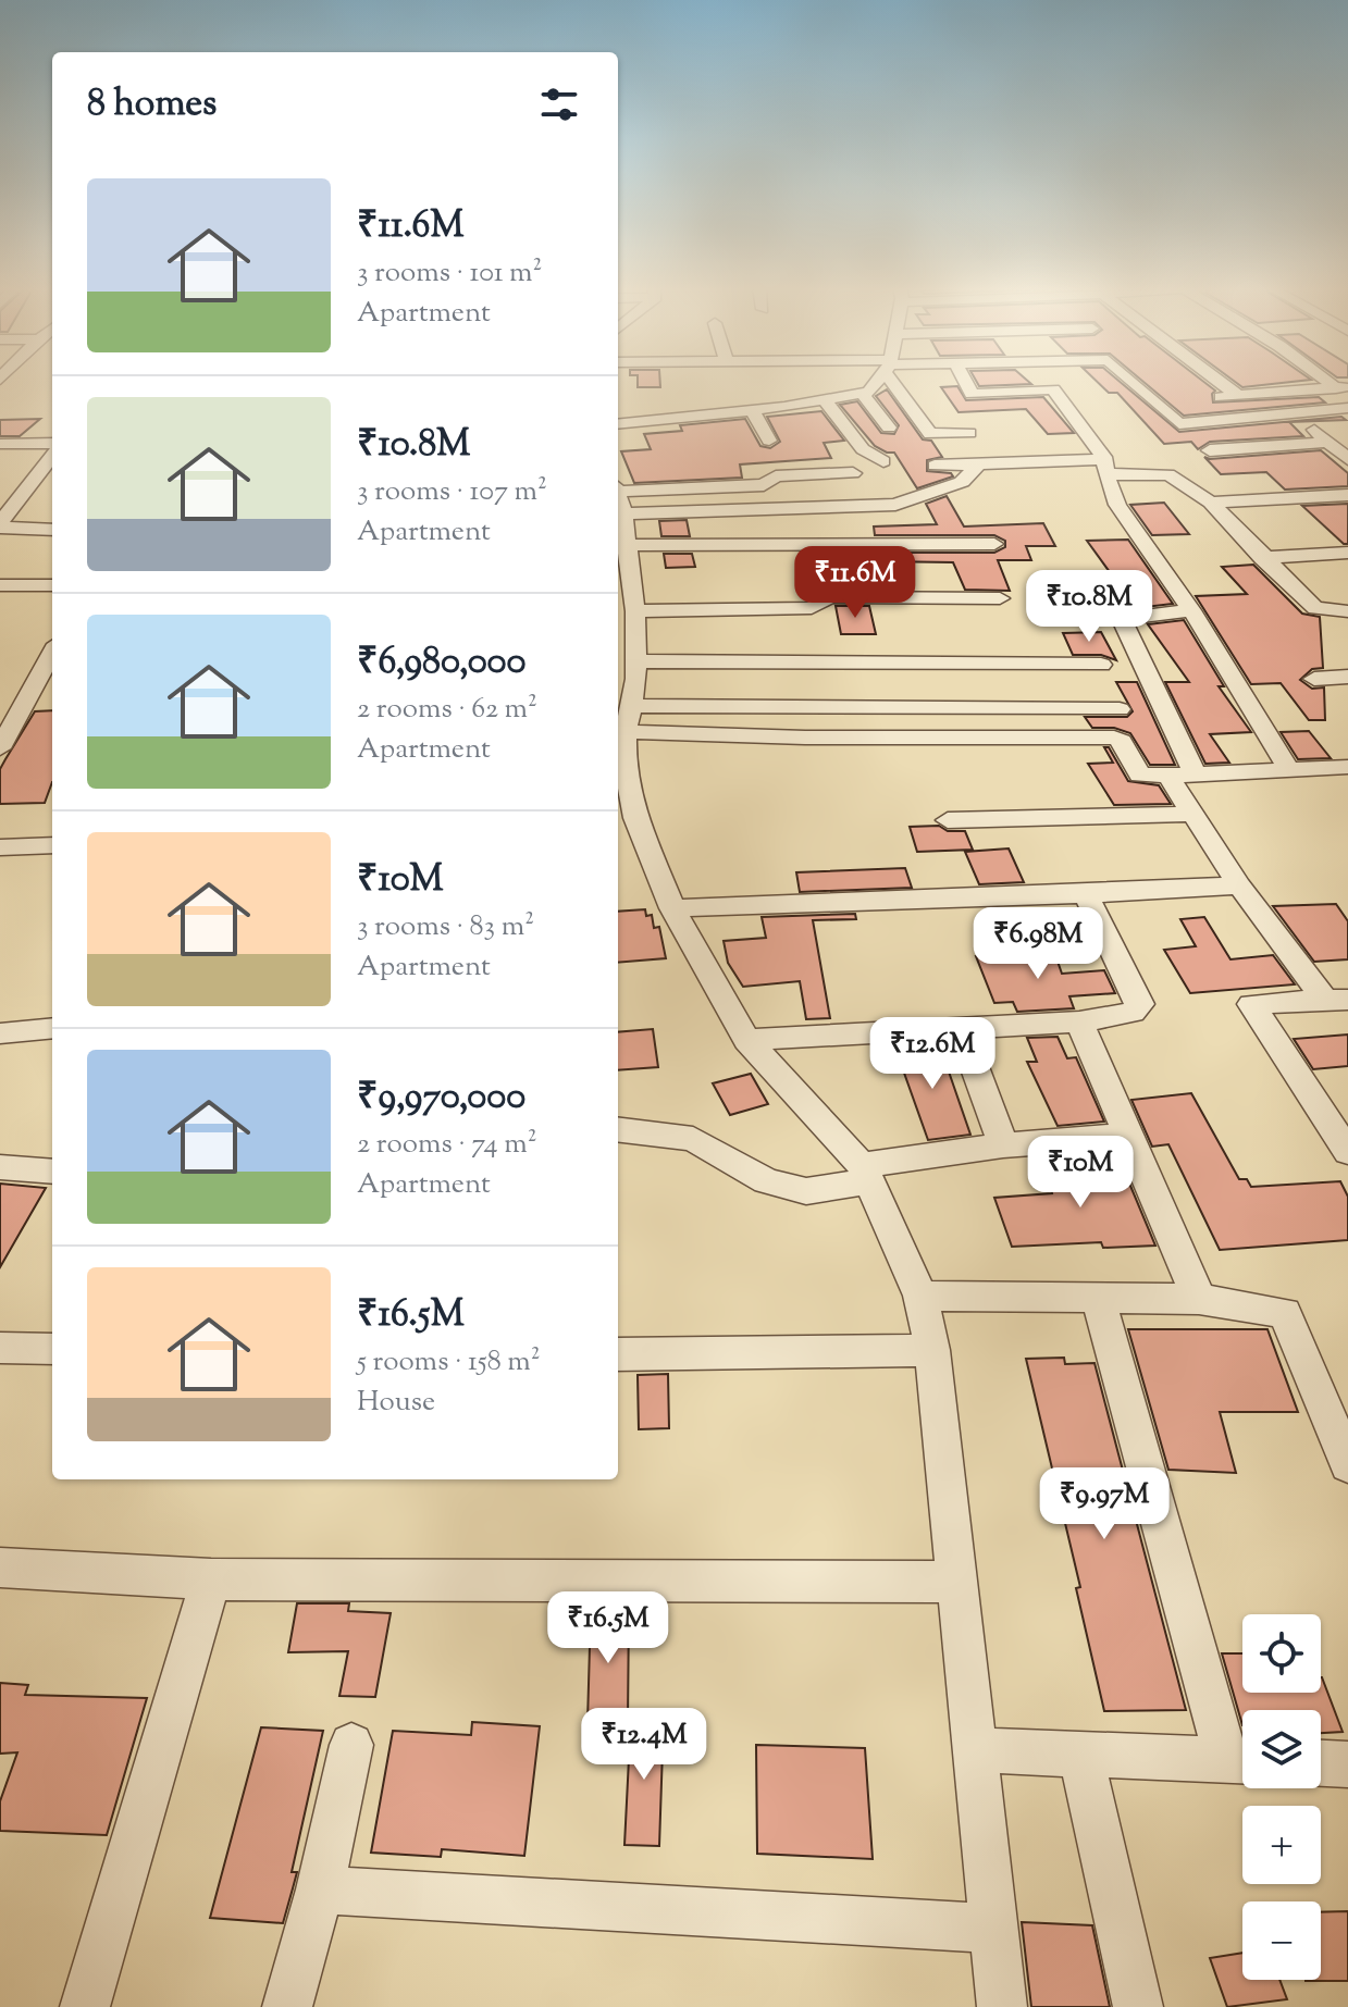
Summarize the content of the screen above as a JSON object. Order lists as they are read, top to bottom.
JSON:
{
  "page": {
    "heading": "8 homes",
    "list": [
      {
        "name": "₹11.6M",
        "note": "3 rooms · 101 m² · Apartment"
      },
      {
        "name": "₹10.8M",
        "note": "3 rooms · 107 m² · Apartment"
      },
      {
        "name": "₹6,980,000",
        "note": "2 rooms · 62 m² · Apartment"
      },
      {
        "name": "₹10M",
        "note": "3 rooms · 83 m² · Apartment"
      },
      {
        "name": "₹9,970,000",
        "note": "2 rooms · 74 m² · Apartment"
      },
      {
        "name": "₹16.5M",
        "note": "5 rooms · 158 m² · House"
      }
    ],
    "price": [
      "₹11.6M",
      "₹10.8M",
      "₹6.98M",
      "₹12.6M",
      "₹10M",
      "₹9.97M",
      "₹16.5M",
      "₹12.4M"
    ],
    "map_buttons": ["+", "−"]
  }
}
